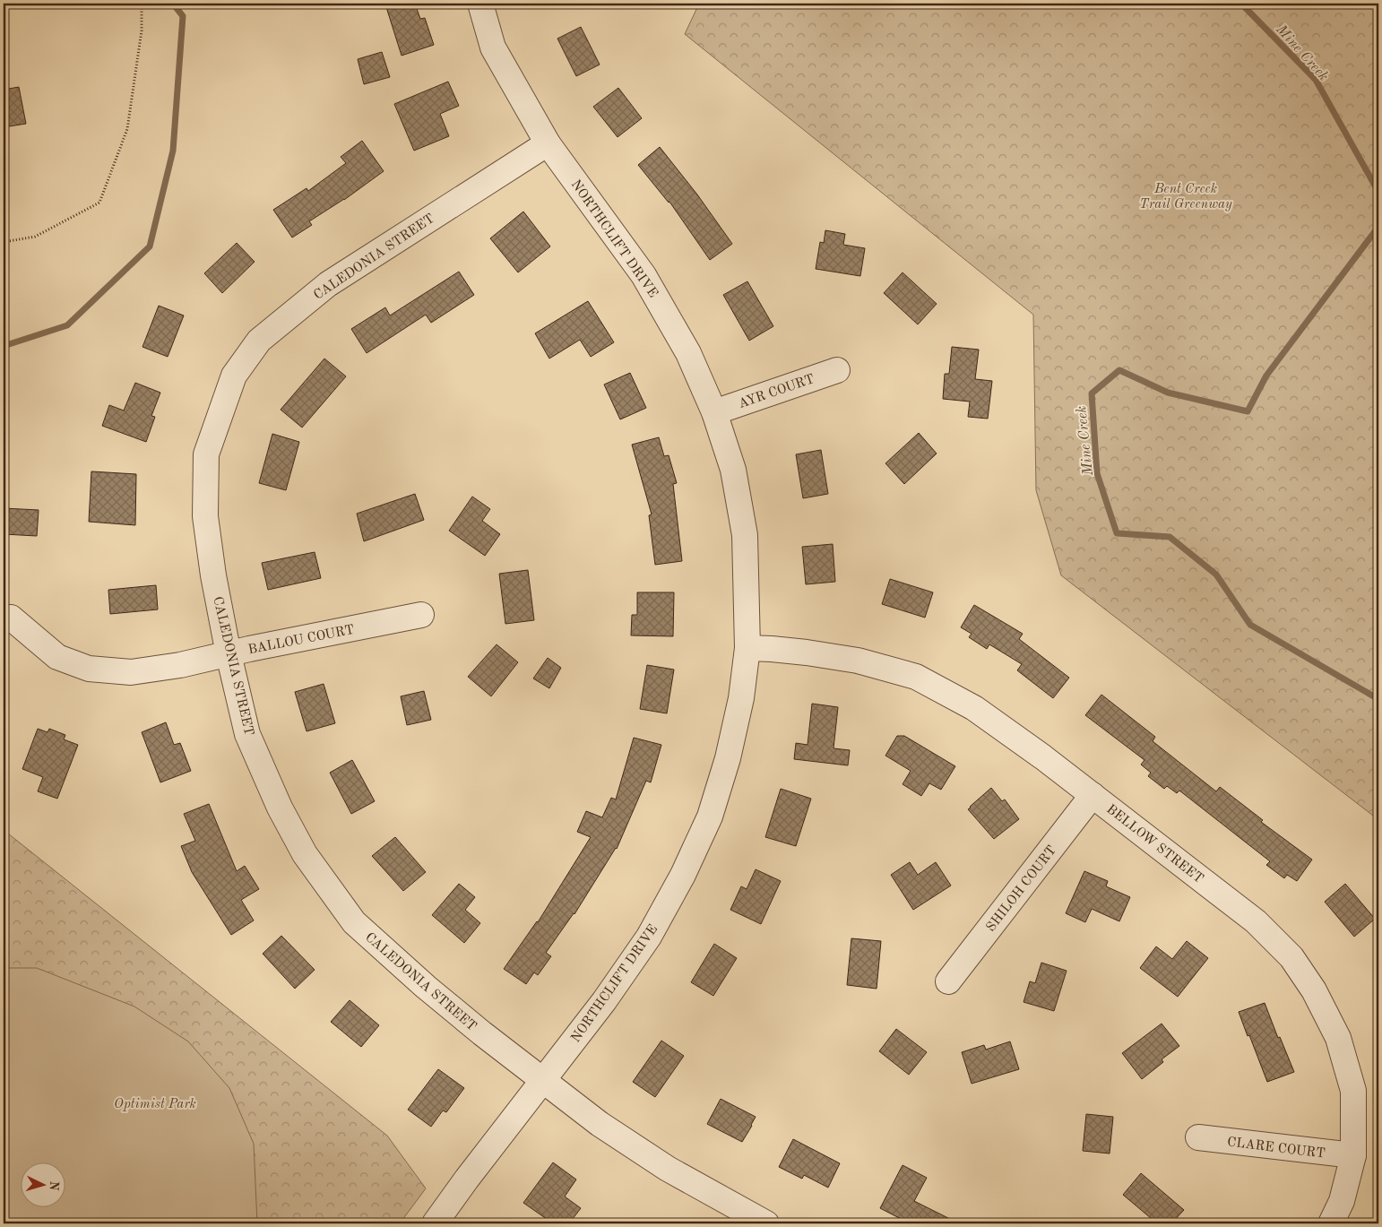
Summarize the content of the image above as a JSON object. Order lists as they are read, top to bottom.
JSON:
{
  "streets": {
    "street": [
      "NORTHCLIFT DRIVE",
      "CALEDONIA STREET",
      "AYR COURT",
      "BALLOU COURT",
      "BELLOW STREET",
      "SHILOH COURT",
      "CLARE COURT"
    ]
  },
  "crossings": [
    ["NORTHCLIFT DRIVE", "CALEDONIA STREET"],
    ["NORTHCLIFT DRIVE", "AYR COURT"],
    ["NORTHCLIFT DRIVE", "BELLOW STREET"],
    ["CALEDONIA STREET", "BALLOU COURT"],
    ["BELLOW STREET", "SHILOH COURT"],
    ["BELLOW STREET", "CLARE COURT"]
  ],
  "water": ["Mine Creek"],
  "parks": ["Bent Creek Trail Greenway", "Optimist Park"],
  "north": "right"
}
